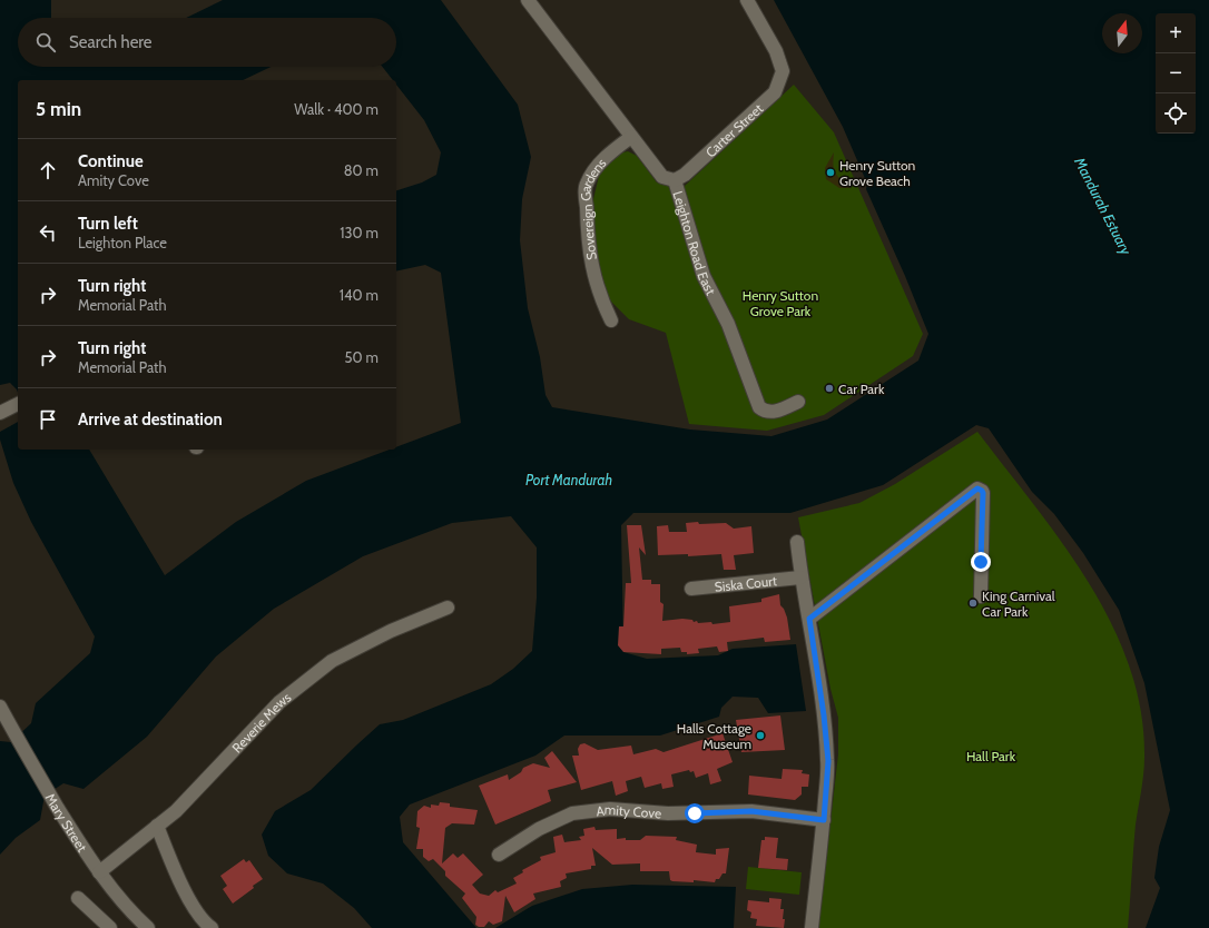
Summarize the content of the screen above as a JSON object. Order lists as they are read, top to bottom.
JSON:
{
  "streets": {
    "street": [
      "Carter Street",
      "Sovereign Gardens",
      "Leighton Road East",
      "Siska Court",
      "Reverie Mews",
      "Amity Cove",
      "Mary Street"
    ]
  },
  "crossings": [
    ["Carter Street", "Leighton Road East"],
    ["Sovereign Gardens", "Leighton Road East"],
    ["Reverie Mews", "Mary Street"]
  ],
  "water": ["Mandurah Estuary", "Port Mandurah"],
  "parks": ["Henry Sutton Grove Park", "Hall Park"],
  "places": [
    "Henry Sutton Grove Beach",
    "Car Park",
    "King Carnival Car Park",
    "Halls Cottage Museum"
  ],
  "north": "top",
  "page": {
    "map_buttons": ["+", "−"],
    "search": "Search here",
    "heading": ["5 min", "Walk · 400 m"],
    "list": [
      ["Continue", "Amity Cove", "80 m"],
      ["Turn left", "Leighton Place", "130 m"],
      ["Turn right", "Memorial Path", "140 m"],
      ["Turn right", "Memorial Path", "50 m"],
      "Arrive at destination"
    ]
  }
}
